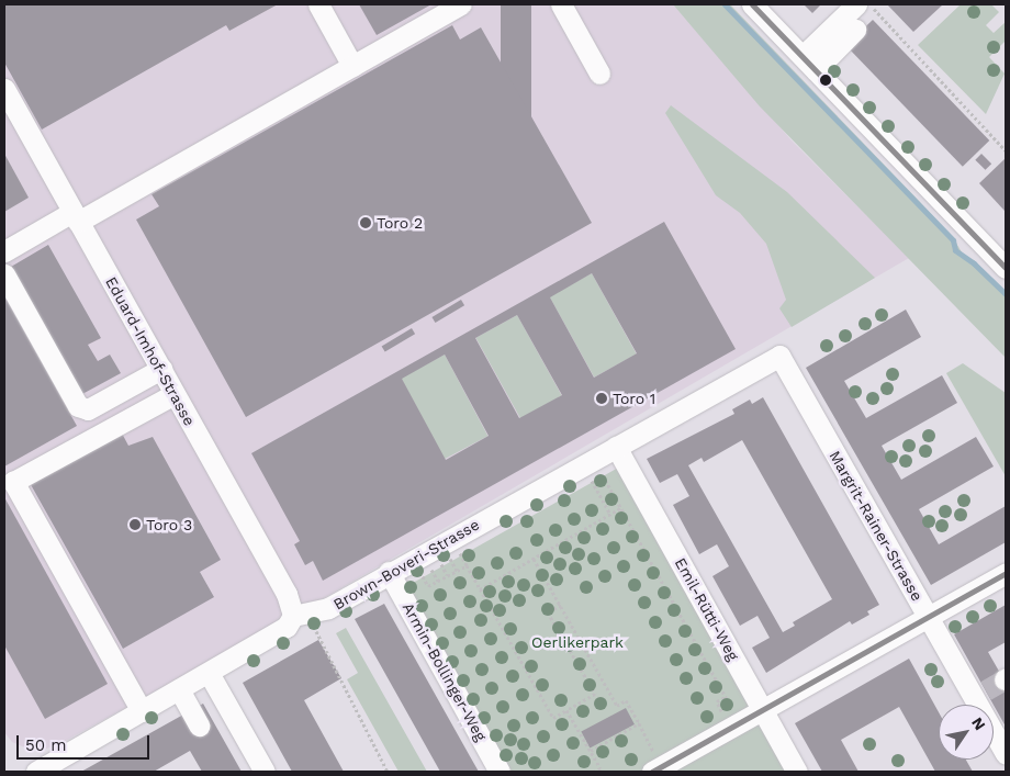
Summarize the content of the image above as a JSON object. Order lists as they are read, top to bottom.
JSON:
{
  "streets": {
    "street": [
      "Eduard-Imhof-Strasse",
      "Margrit-Rainer-Strasse",
      "Brown-Boveri-Strasse",
      "Emil-Rütti-Weg",
      "Armin-Bollinger-Weg"
    ]
  },
  "crossings": [
    ["Eduard-Imhof-Strasse", "Brown-Boveri-Strasse"],
    ["Margrit-Rainer-Strasse", "Brown-Boveri-Strasse"],
    ["Brown-Boveri-Strasse", "Emil-Rütti-Weg"],
    ["Brown-Boveri-Strasse", "Armin-Bollinger-Weg"]
  ],
  "parks": ["Oerlikerpark"],
  "places": ["Toro 2", "Toro 1", "Toro 3"],
  "scale_bar": "50 m",
  "north": "top right"
}
